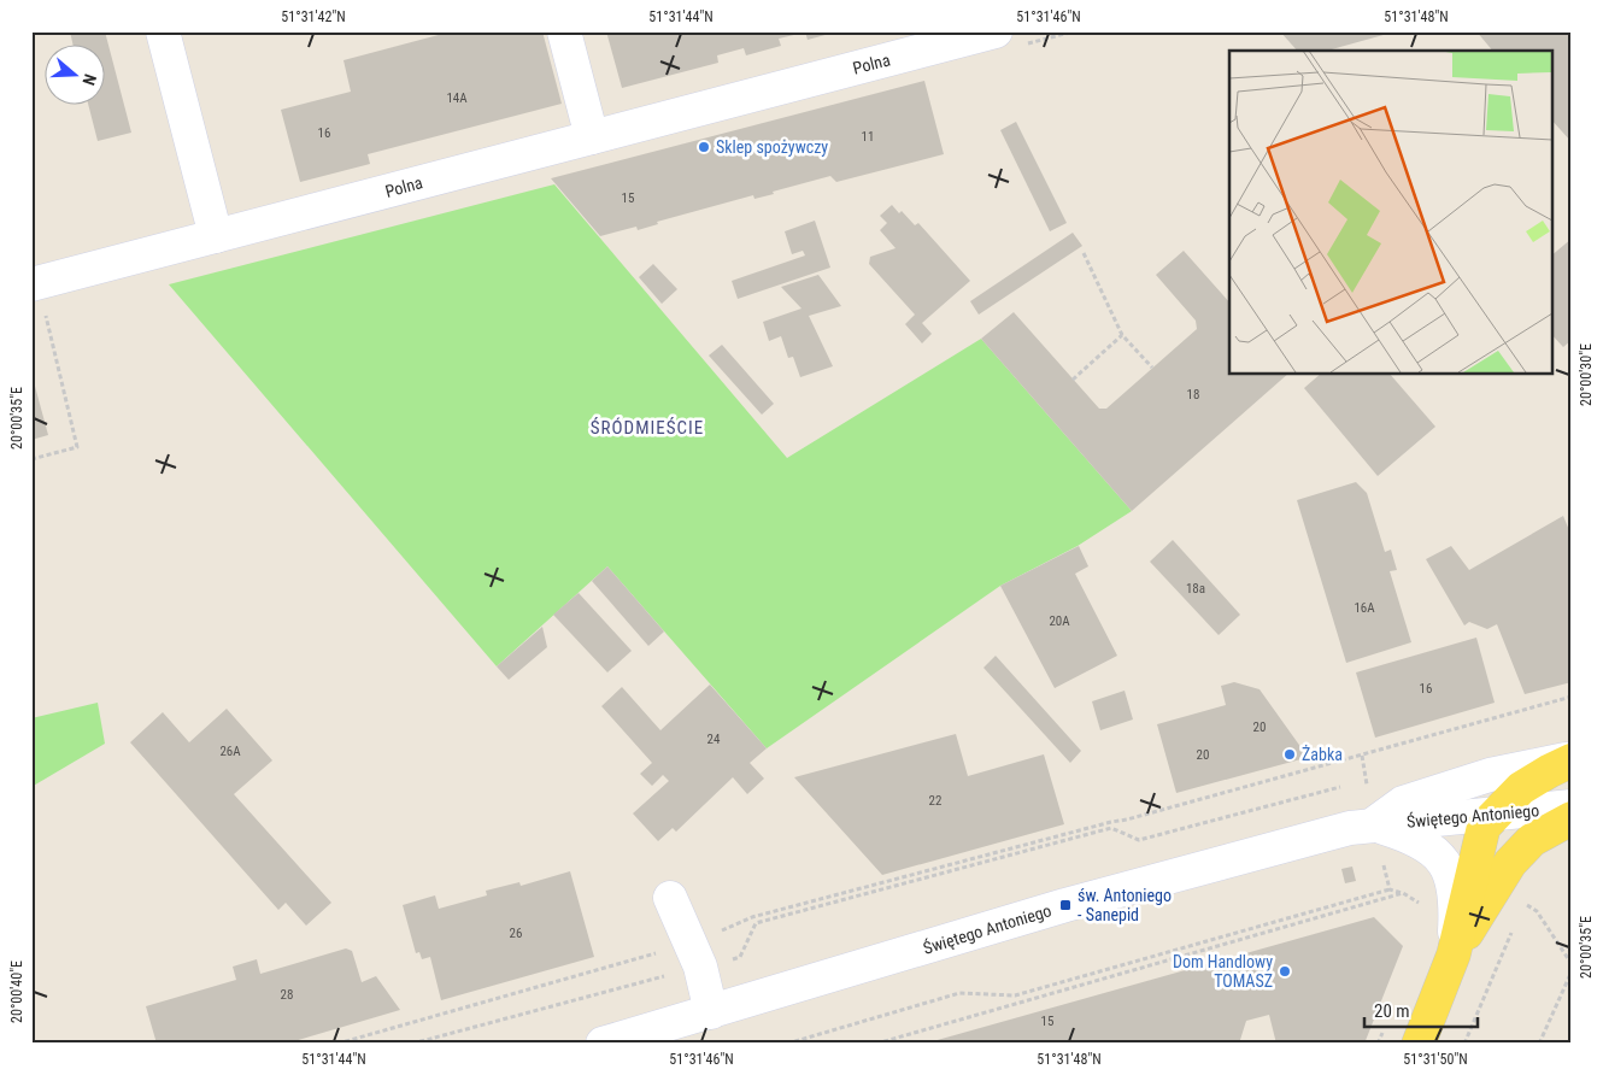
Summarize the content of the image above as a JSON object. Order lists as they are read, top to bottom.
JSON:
{
  "streets": {
    "street": ["Polna", "Świętego Antoniego"]
  },
  "districts": ["ŚRÓDMIEŚCIE"],
  "places": {
    "other": ["Sklep spożywczy", "Żabka", "Dom Handlowy TOMASZ"],
    "transit": ["św. Antoniego - Sanepid"]
  },
  "house_numbers": [
    "14A",
    "16",
    "11",
    "15",
    "18",
    "18a",
    "16A",
    "20A",
    "16",
    "20",
    "24",
    "26A",
    "20",
    "22",
    "26",
    "28",
    "15"
  ],
  "scale_bar": "20 m",
  "north": "right",
  "coordinates": [
    "51°31'42\"N",
    "51°31'44\"N",
    "51°31'46\"N",
    "51°31'48\"N",
    "20°00'30\"E",
    "20°00'35\"E",
    "20°00'40\"E",
    "51°31'50\"N"
  ]
}
